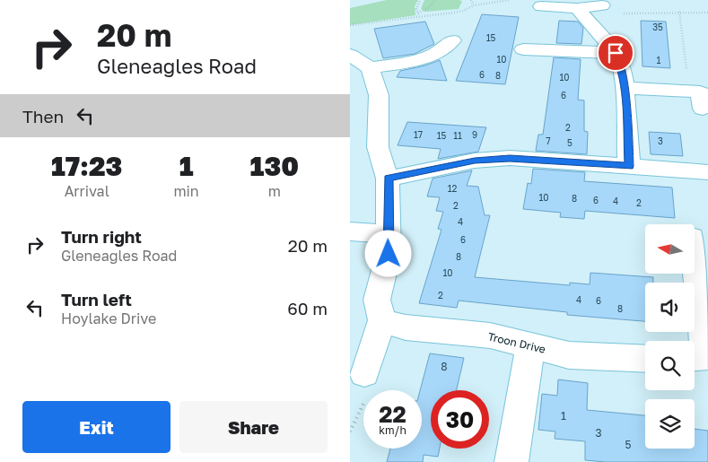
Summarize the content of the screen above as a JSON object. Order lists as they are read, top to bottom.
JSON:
{
  "streets": {
    "street": ["Troon Drive"]
  },
  "house_numbers": [
    "35",
    "15",
    "10",
    "1",
    "6",
    "8",
    "10",
    "6",
    "2",
    "17",
    "9",
    "15",
    "11",
    "7",
    "3",
    "5",
    "12",
    "10",
    "8",
    "6",
    "4",
    "2",
    "2",
    "4",
    "6",
    "8",
    "10",
    "2",
    "4",
    "6",
    "8",
    "8",
    "1",
    "3",
    "5"
  ],
  "north": "left",
  "page": {
    "turn": ["20 m", "Gleneagles Road"],
    "then": "Then",
    "eta": [
      "17:23",
      "Arrival",
      "1",
      "min",
      "130",
      "m"
    ],
    "list": [
      {
        "name": "Turn right",
        "note": "Gleneagles Road",
        "value": "20 m"
      },
      {
        "name": "Turn left",
        "note": "Hoylake Drive",
        "value": "60 m"
      }
    ],
    "speed": "22 km/h",
    "limit": "30",
    "buttons": ["Exit", "Share"]
  }
}
